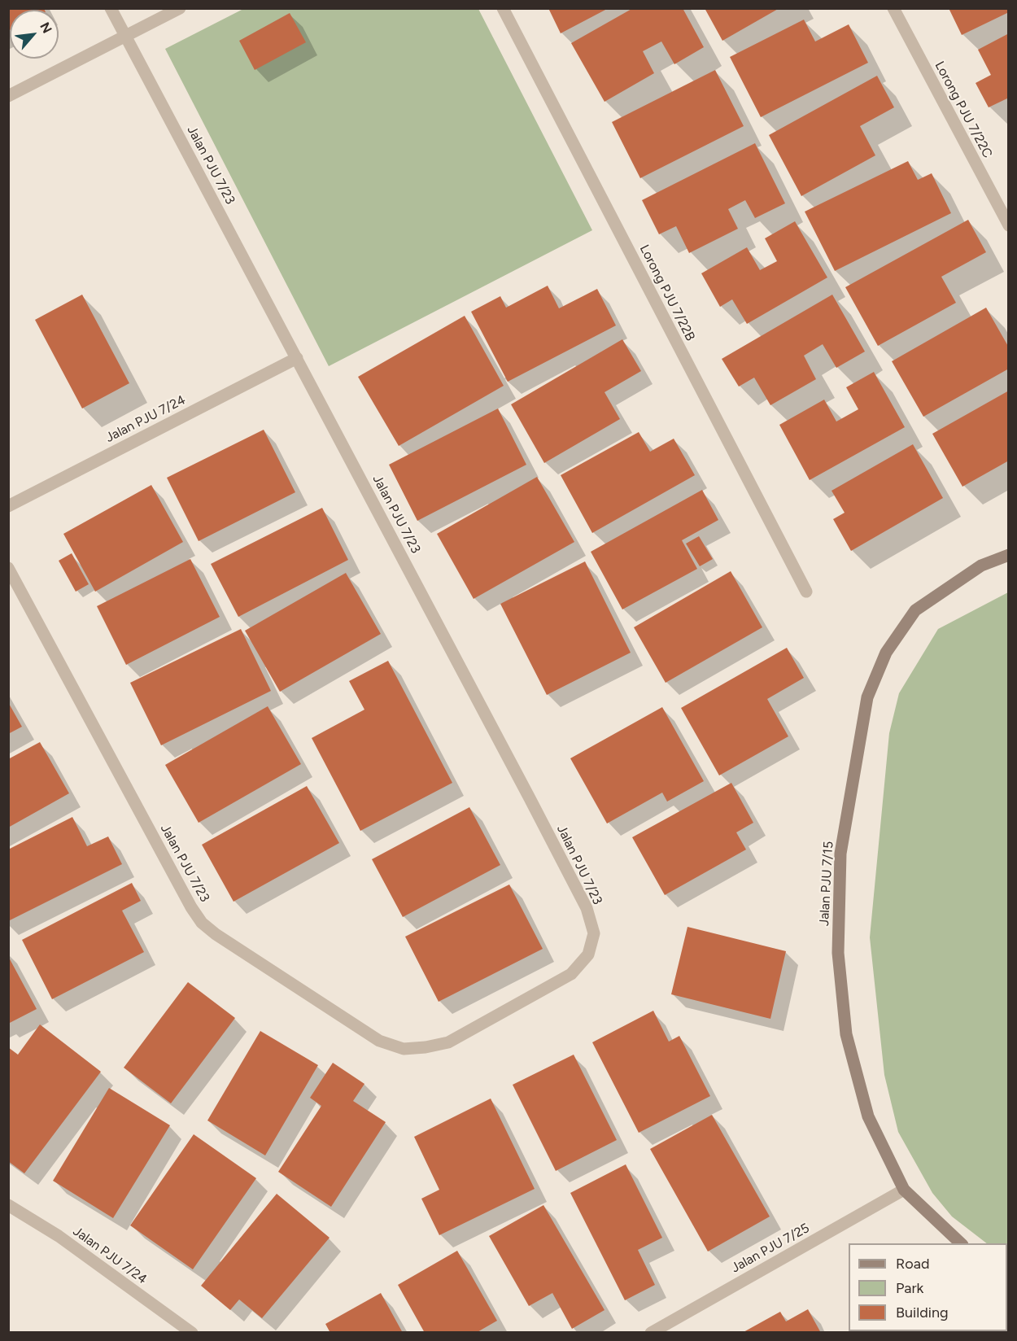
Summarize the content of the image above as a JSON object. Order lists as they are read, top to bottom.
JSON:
{
  "streets": {
    "street": [
      "Lorong PJU 7/22C",
      "Jalan PJU 7/23",
      "Lorong PJU 7/22B",
      "Jalan PJU 7/24",
      "Jalan PJU 7/15",
      "Jalan PJU 7/25"
    ]
  },
  "crossings": [
    ["Jalan PJU 7/23", "Jalan PJU 7/24"],
    ["Jalan PJU 7/15", "Jalan PJU 7/25"]
  ],
  "legend": ["Road", "Park", "Building"],
  "north": "top right"
}
